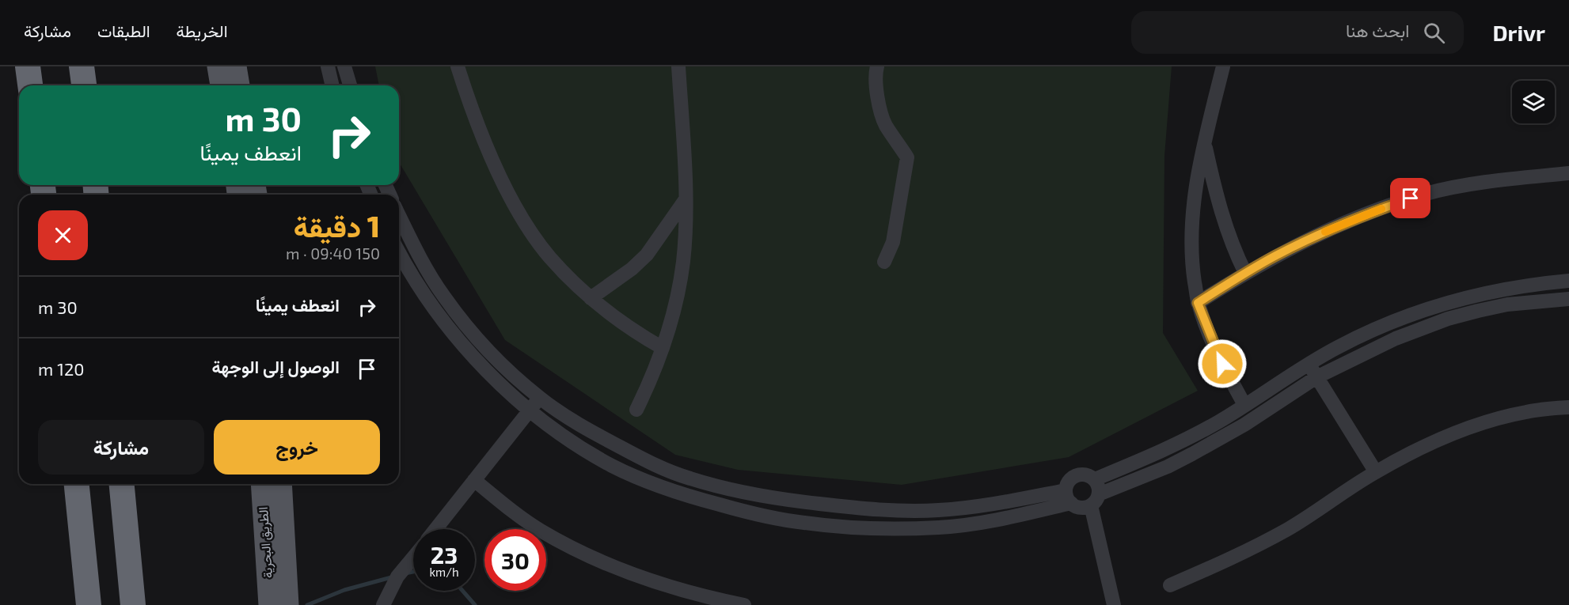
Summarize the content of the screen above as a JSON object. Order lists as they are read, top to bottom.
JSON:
{
  "streets": {
    "main road": ["الطريق البحرية"]
  },
  "page": {
    "header": "Drivr",
    "search": "ابحث هنا",
    "nav": ["الخريطة", "الطبقات", "مشاركة"],
    "turn": ["30 m", "انعطف يمينًا"],
    "heading": ["1 دقيقة", "150 m · 09:40"],
    "list": [
      {
        "name": "انعطف يمينًا",
        "value": "30 m"
      },
      {
        "name": "الوصول إلى الوجهة",
        "value": "120 m"
      }
    ],
    "buttons": ["خروج", "مشاركة"],
    "speed": "23 km/h",
    "limit": "30"
  }
}
